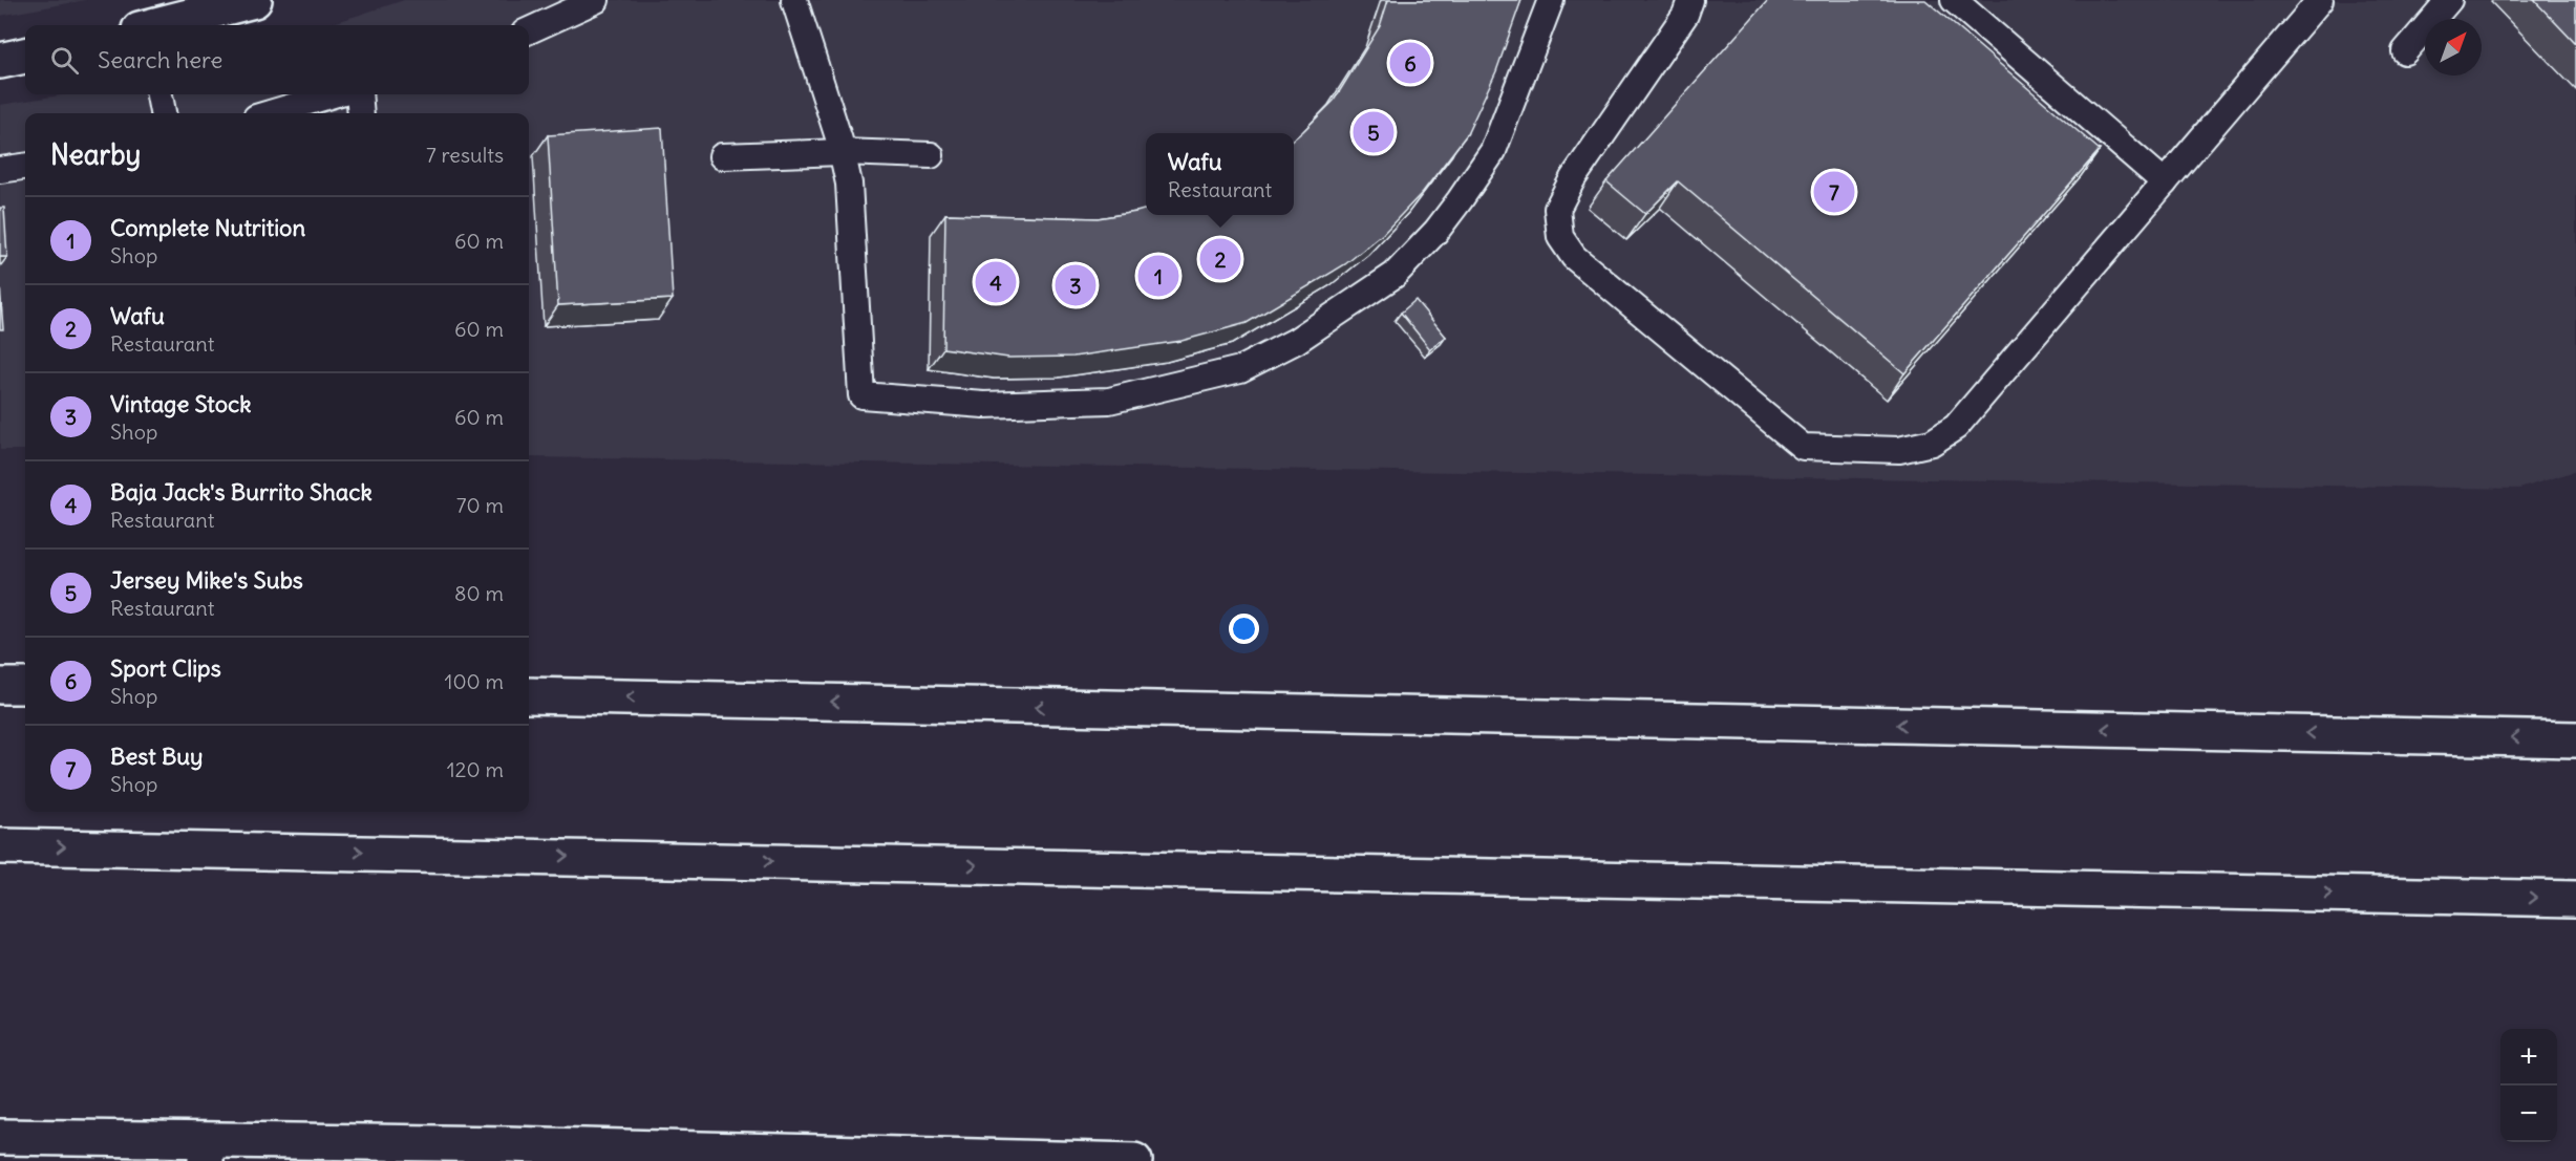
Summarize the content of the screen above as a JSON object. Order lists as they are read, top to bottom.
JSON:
{
  "north": "top right",
  "page": {
    "search": "Search here",
    "pins": [
      "6",
      "5",
      "7",
      "2",
      "1",
      "4",
      "3"
    ],
    "heading": ["Nearby", "7 results"],
    "popup": ["Wafu", "Restaurant"],
    "list": [
      {
        "mark": "1",
        "name": "Complete Nutrition",
        "note": "Shop",
        "value": "60 m"
      },
      {
        "mark": "2",
        "name": "Wafu",
        "note": "Restaurant",
        "value": "60 m"
      },
      {
        "mark": "3",
        "name": "Vintage Stock",
        "note": "Shop",
        "value": "60 m"
      },
      {
        "mark": "4",
        "name": "Baja Jack's Burrito Shack",
        "note": "Restaurant",
        "value": "70 m"
      },
      {
        "mark": "5",
        "name": "Jersey Mike's Subs",
        "note": "Restaurant",
        "value": "80 m"
      },
      {
        "mark": "6",
        "name": "Sport Clips",
        "note": "Shop",
        "value": "100 m"
      },
      {
        "mark": "7",
        "name": "Best Buy",
        "note": "Shop",
        "value": "120 m"
      }
    ],
    "map_buttons": ["+", "−"]
  }
}
